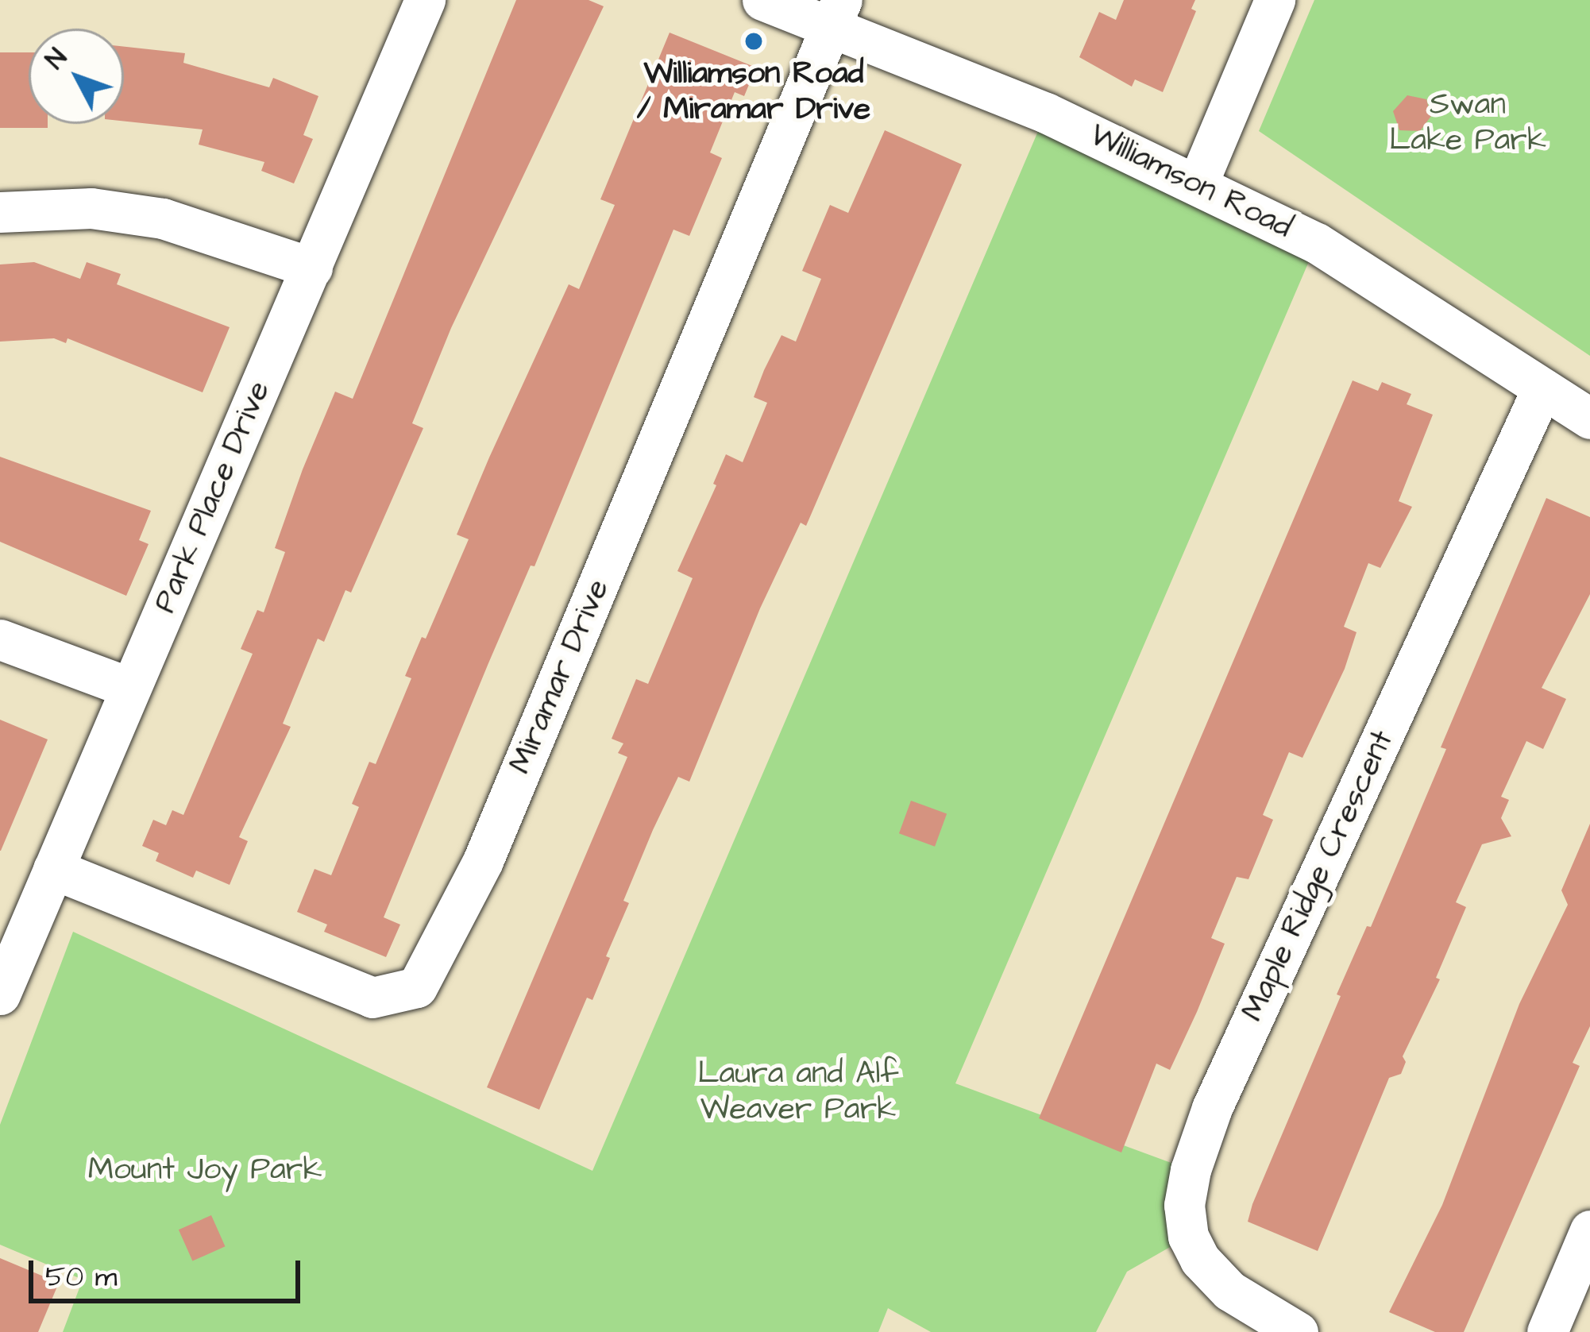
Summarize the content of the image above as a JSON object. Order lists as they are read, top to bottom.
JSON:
{
  "streets": {
    "street": [
      "Williamson Road",
      "Park Place Drive",
      "Miramar Drive",
      "Maple Ridge Crescent"
    ]
  },
  "crossings": [
    ["Williamson Road", "Miramar Drive"],
    ["Williamson Road", "Maple Ridge Crescent"],
    ["Park Place Drive", "Miramar Drive"]
  ],
  "parks": ["Swan Lake Park", "Laura and Alf Weaver Park", "Mount Joy Park"],
  "places": ["Williamson Road / Miramar Drive"],
  "scale_bar": "50 m",
  "north": "top left"
}
